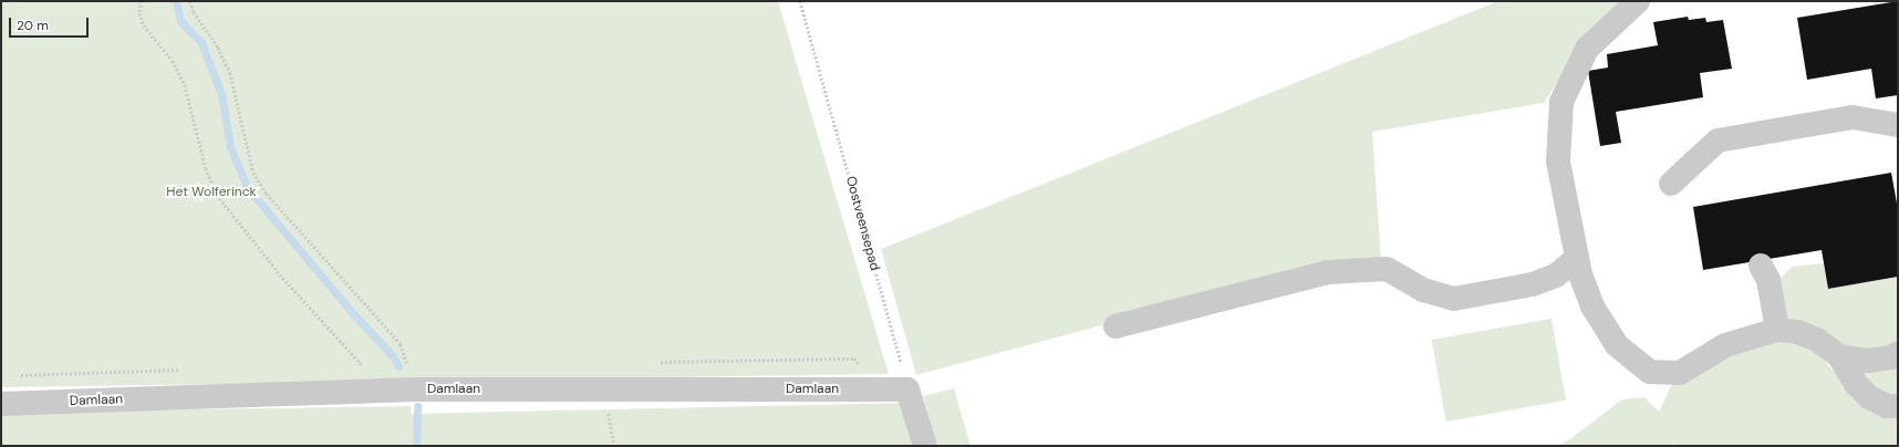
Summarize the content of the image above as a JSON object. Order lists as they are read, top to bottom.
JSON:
{
  "streets": {
    "street": ["Damlaan"],
    "path": ["Oostveensepad"]
  },
  "crossings": [
    ["Oostveensepad", "Damlaan"]
  ],
  "parks": ["Het Wolferinck"],
  "scale_bar": "20 m"
}
